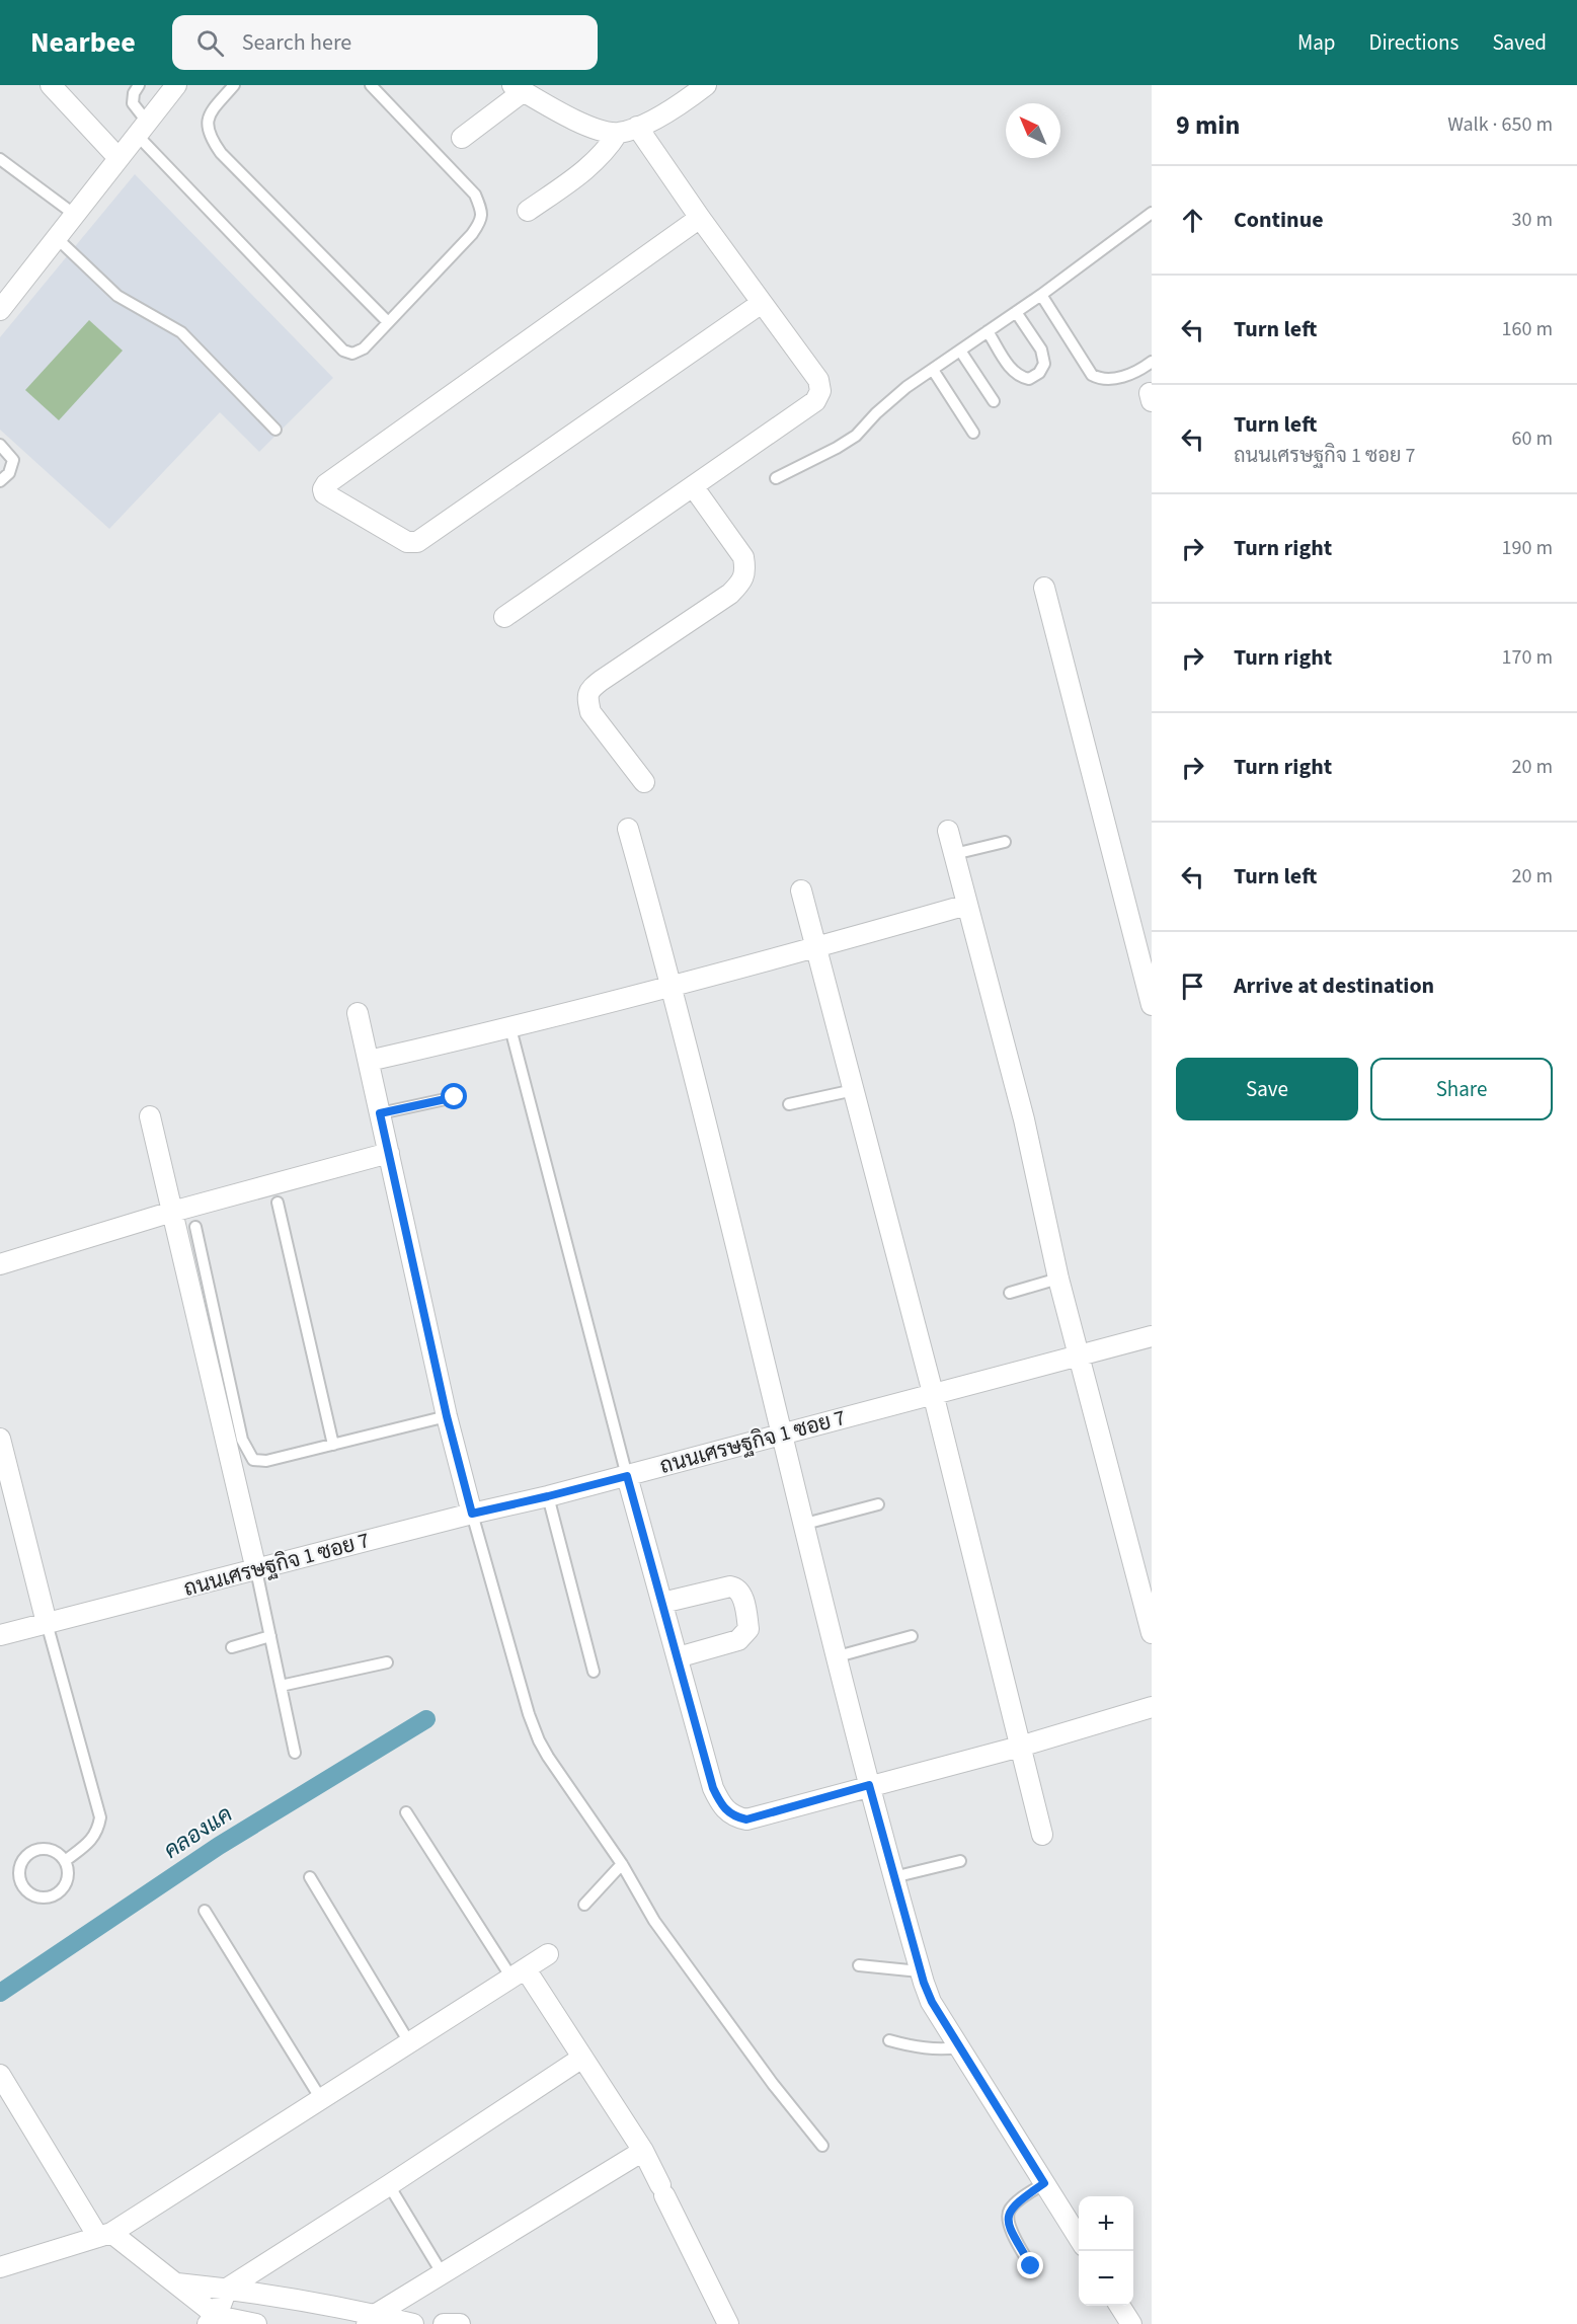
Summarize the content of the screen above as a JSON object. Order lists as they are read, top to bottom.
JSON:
{
  "streets": {
    "street": ["ถนนเศรษฐกิจ 1 ซอย 7"]
  },
  "water": ["คลองแค"],
  "north": "top left",
  "page": {
    "header": "Nearbee",
    "search": "Search here",
    "nav": ["Map", "Directions", "Saved"],
    "heading": ["9 min", "Walk · 650 m"],
    "list": [
      ["Continue", "30 m"],
      ["Turn left", "160 m"],
      ["Turn left", "ถนนเศรษฐกิจ 1 ซอย 7", "60 m"],
      ["Turn right", "190 m"],
      ["Turn right", "170 m"],
      ["Turn right", "20 m"],
      ["Turn left", "20 m"],
      "Arrive at destination"
    ],
    "buttons": ["Save", "Share"],
    "map_buttons": ["+", "−"]
  }
}
